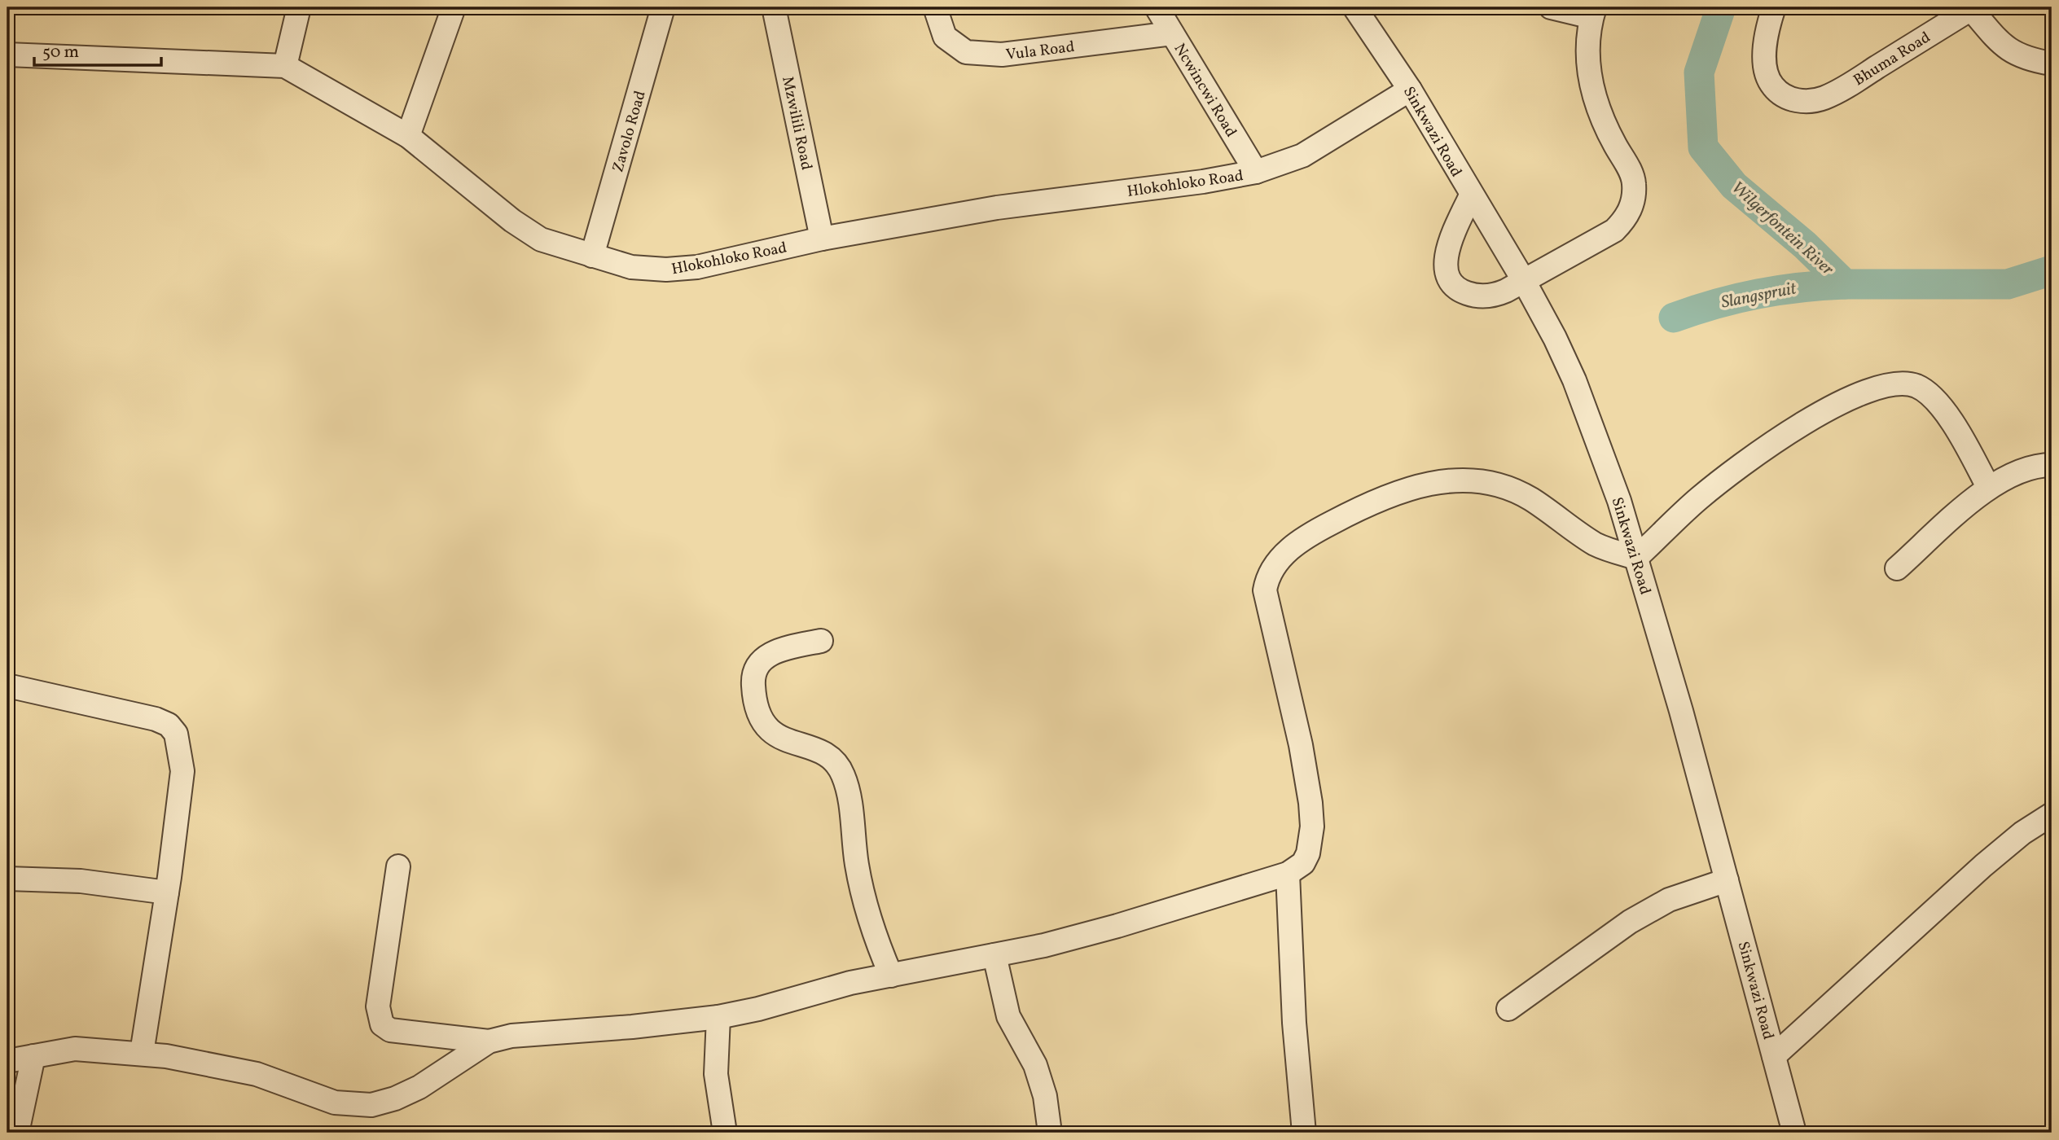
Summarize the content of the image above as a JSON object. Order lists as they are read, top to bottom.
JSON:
{
  "streets": {
    "street": [
      "Vula Road",
      "Bhuma Road",
      "Ncwincwi Road",
      "Mzwilili Road",
      "Zavolo Road",
      "Sinkwazi Road",
      "Hlokohloko Road"
    ]
  },
  "crossings": [
    ["Vula Road", "Ncwincwi Road"],
    ["Ncwincwi Road", "Hlokohloko Road"],
    ["Mzwilili Road", "Hlokohloko Road"],
    ["Zavolo Road", "Hlokohloko Road"],
    ["Sinkwazi Road", "Hlokohloko Road"]
  ],
  "water": ["Wilgerfontein River", "Slangspruit"],
  "scale_bar": "50 m"
}
